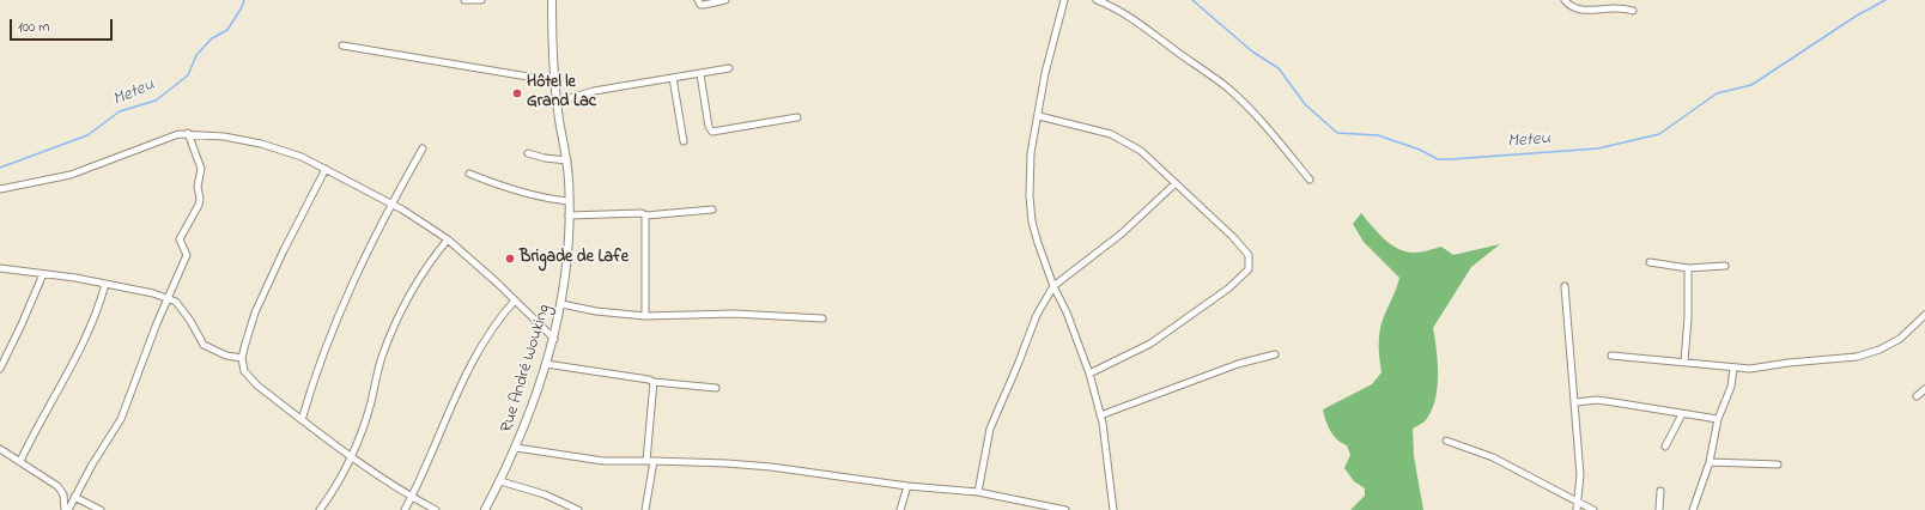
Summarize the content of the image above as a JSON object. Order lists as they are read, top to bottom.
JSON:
{
  "streets": {
    "street": ["Rue André Wouking"]
  },
  "water": ["Meteu"],
  "places": ["Hôtel le Grand Lac", "Brigade de Lafe"],
  "scale_bar": "100 m"
}
